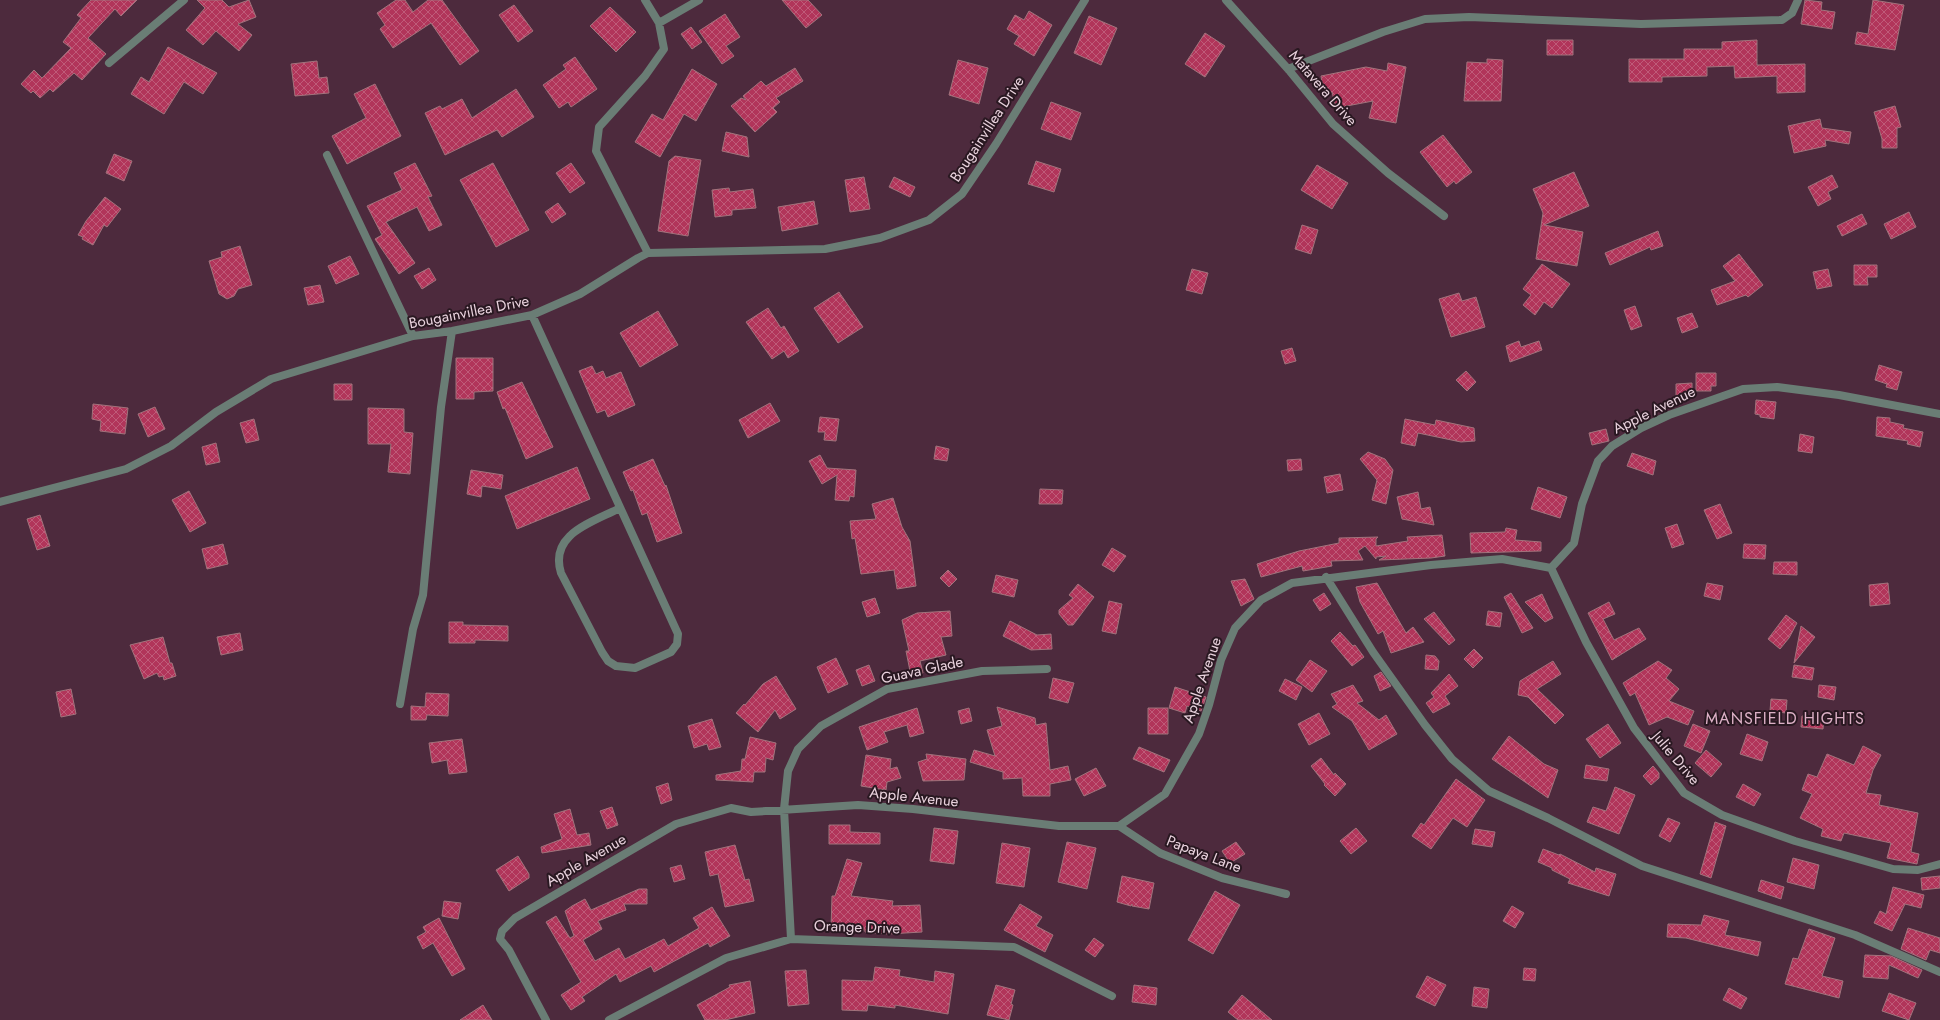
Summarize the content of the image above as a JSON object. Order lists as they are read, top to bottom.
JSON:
{
  "streets": {
    "street": [
      "Matavera Drive",
      "Bougainvillea Drive",
      "Apple Avenue",
      "Guava Glade",
      "Julie Drive",
      "Papaya Lane",
      "Orange Drive"
    ]
  },
  "crossings": [
    ["Apple Avenue", "Guava Glade"],
    ["Apple Avenue", "Julie Drive"],
    ["Apple Avenue", "Papaya Lane"],
    ["Guava Glade", "Orange Drive"]
  ],
  "districts": ["MANSFIELD HIGHTS"]
}
